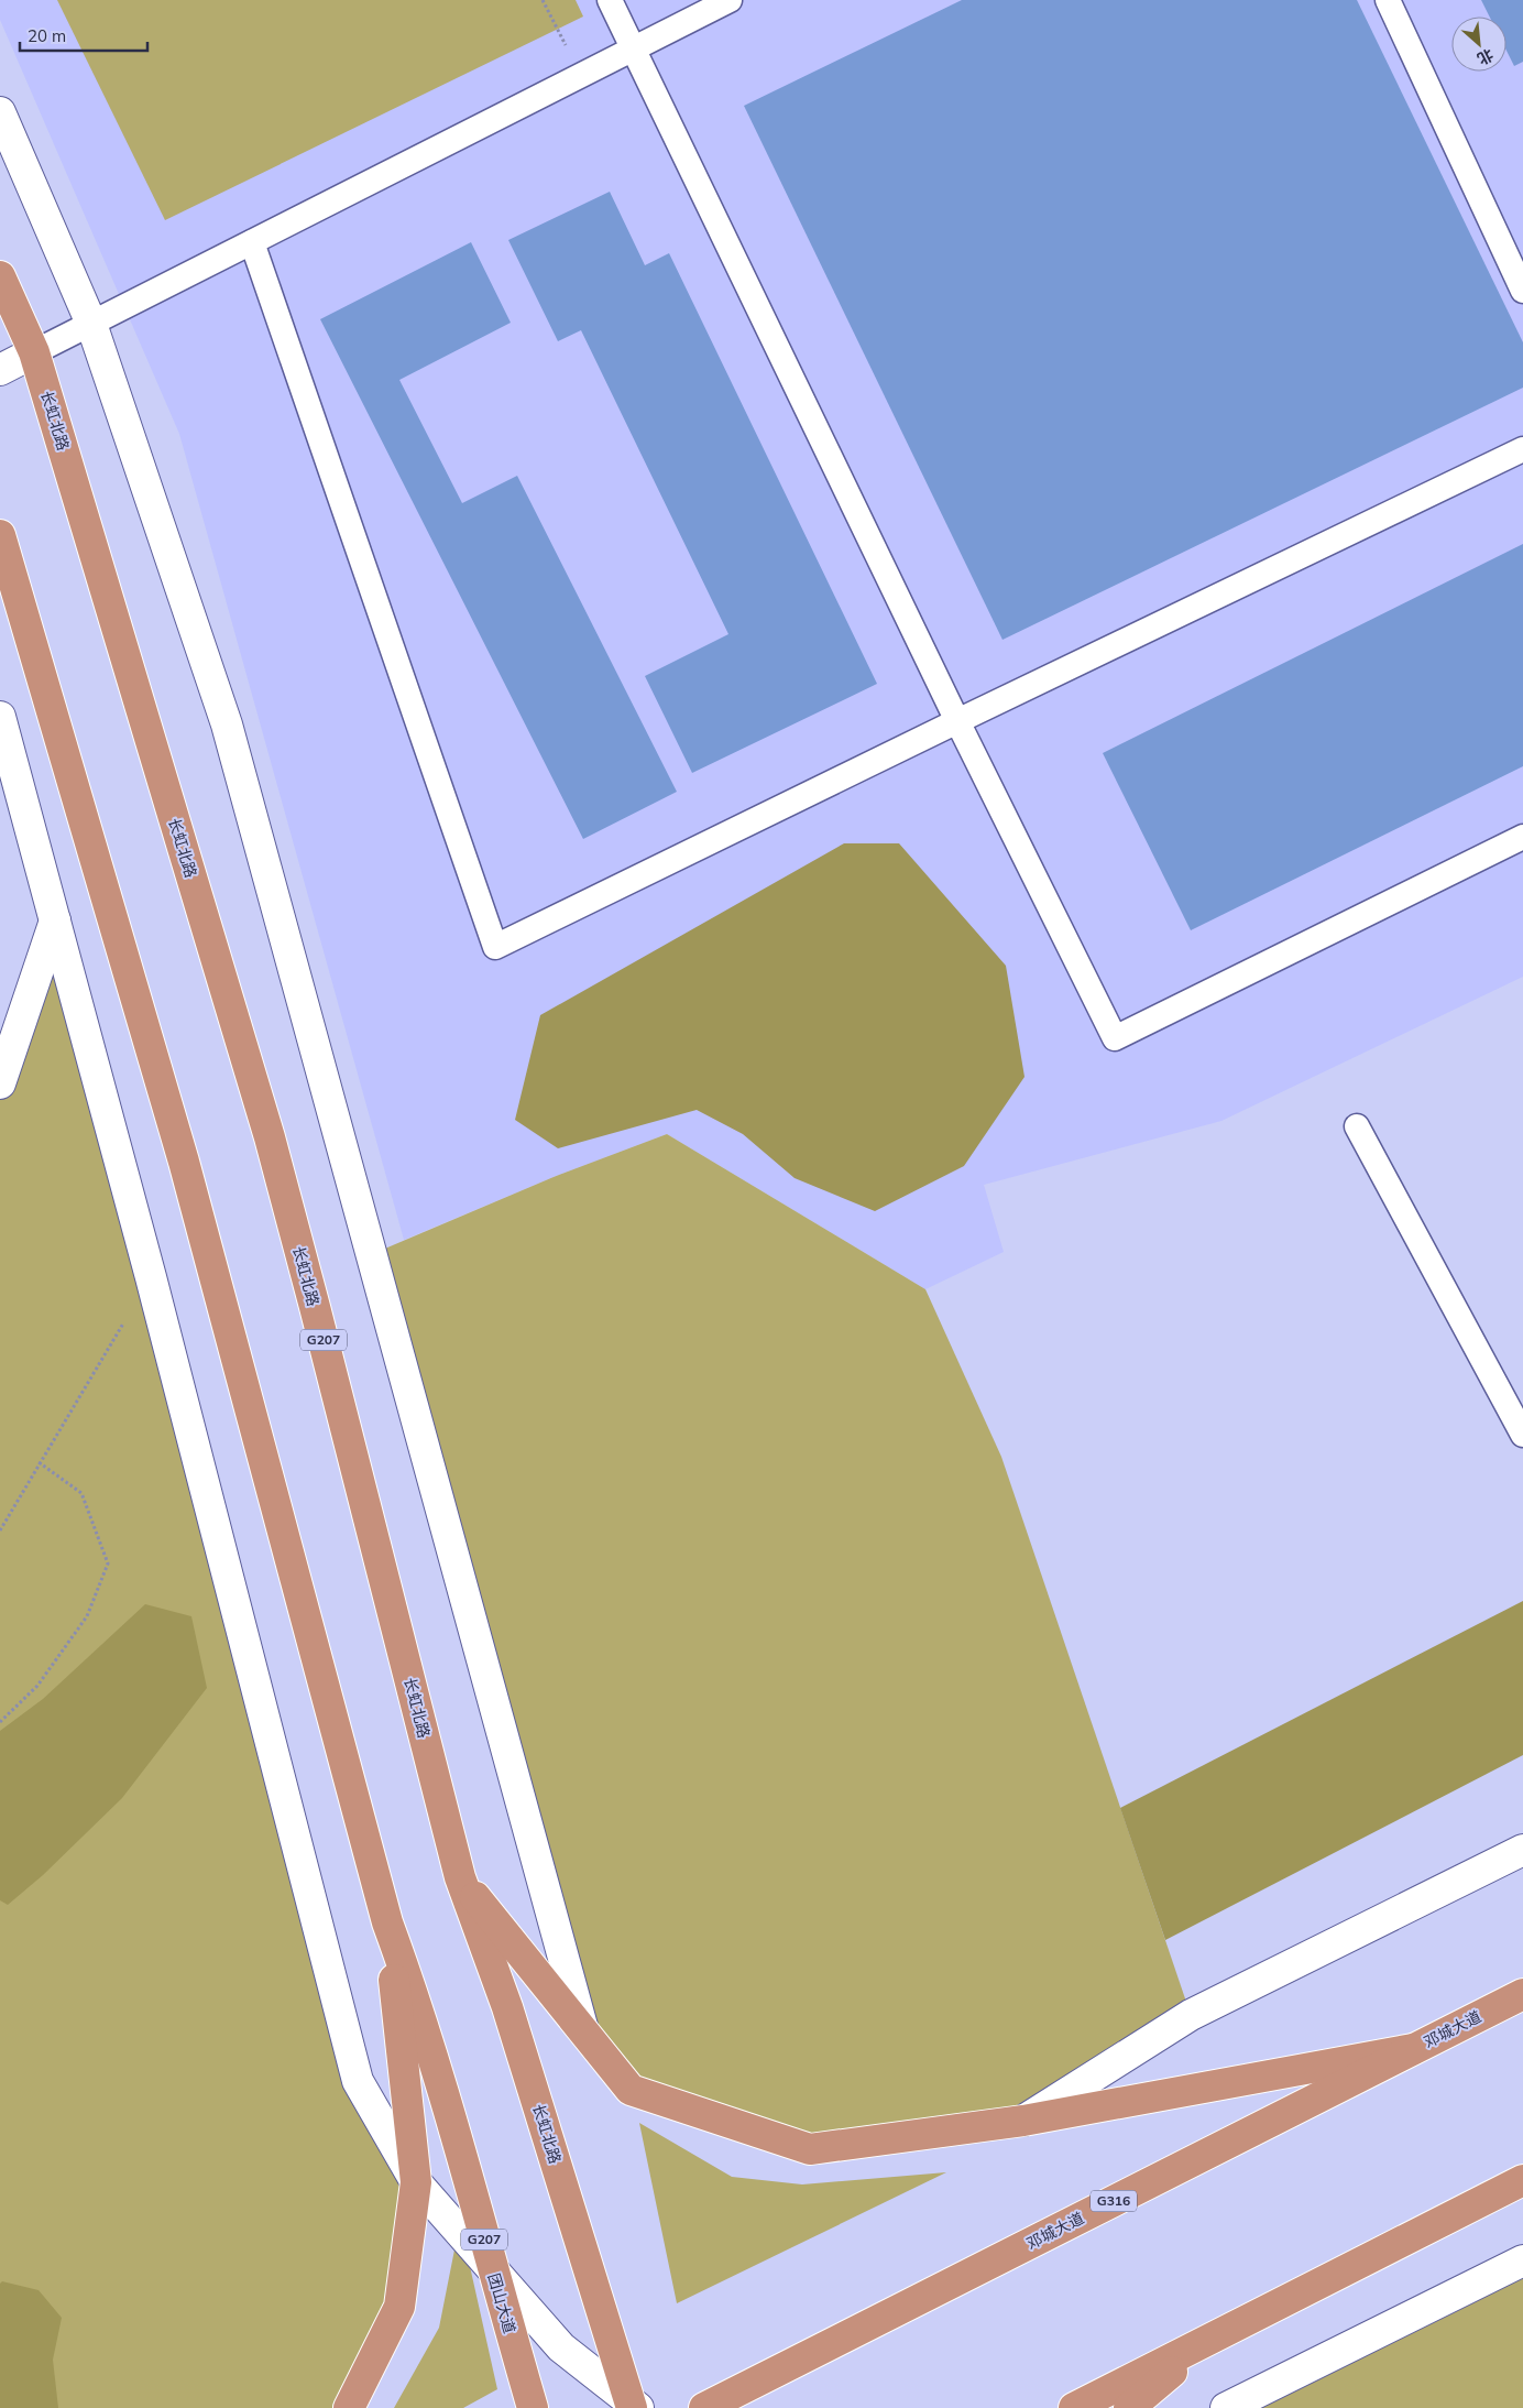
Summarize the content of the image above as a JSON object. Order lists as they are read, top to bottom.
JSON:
{
  "streets": {
    "highway": [
      "长虹北路",
      "G207",
      "邓城大道",
      "G316",
      "团山大道"
    ]
  },
  "crossings": [
    ["G207", "团山大道"]
  ],
  "scale_bar": "20 m",
  "north": "bottom right"
}
